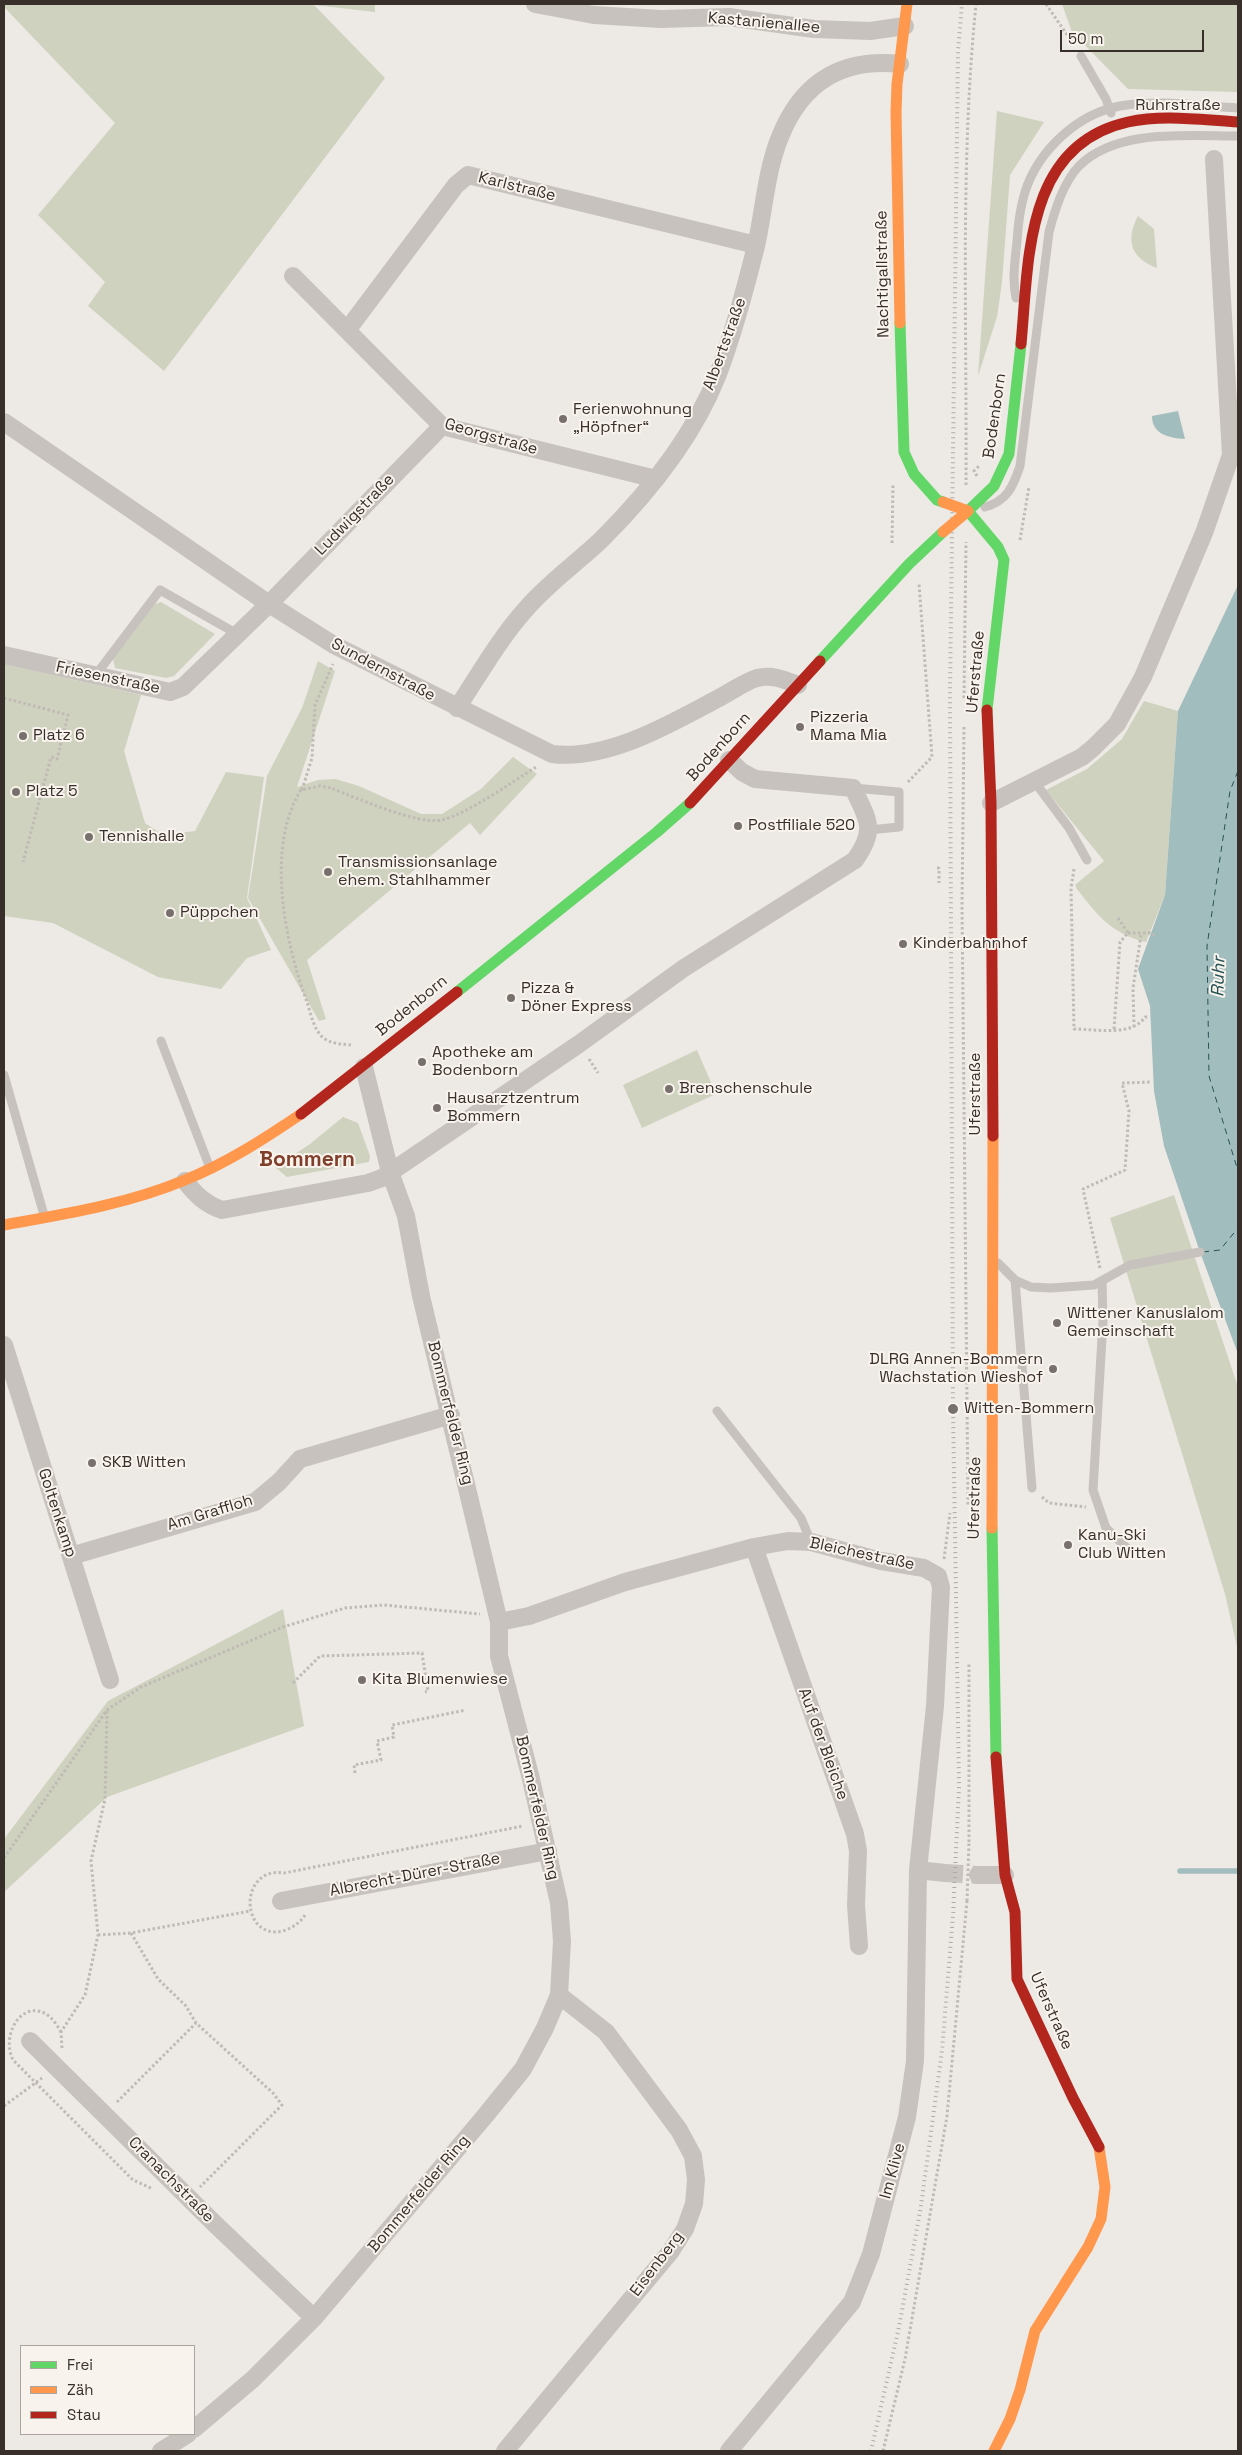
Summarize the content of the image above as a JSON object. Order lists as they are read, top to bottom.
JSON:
{
  "streets": {
    "street": [
      "Kastanienallee",
      "Ruhrstraße",
      "Karlstraße",
      "Nachtigallstraße",
      "Albertstraße",
      "Bodenborn",
      "Georgstraße",
      "Ludwigstraße",
      "Sundernstraße",
      "Uferstraße",
      "Friesenstraße",
      "Bommerfelder Ring",
      "Goltenkamp",
      "Am Graffloh",
      "Bleichestraße",
      "Auf der Bleiche",
      "Albrecht-Dürer-Straße",
      "Im Klive",
      "Cranachstraße",
      "Eisenberg"
    ]
  },
  "crossings": [
    ["Kastanienallee", "Nachtigallstraße"],
    ["Ruhrstraße", "Bodenborn"],
    ["Karlstraße", "Albertstraße"],
    ["Karlstraße", "Georgstraße"],
    ["Nachtigallstraße", "Albertstraße"],
    ["Nachtigallstraße", "Bodenborn"],
    ["Nachtigallstraße", "Uferstraße"],
    ["Albertstraße", "Georgstraße"],
    ["Albertstraße", "Sundernstraße"],
    ["Bodenborn", "Sundernstraße"],
    ["Bodenborn", "Uferstraße"],
    ["Bodenborn", "Bommerfelder Ring"],
    ["Georgstraße", "Ludwigstraße"],
    ["Ludwigstraße", "Sundernstraße"],
    ["Ludwigstraße", "Friesenstraße"],
    ["Sundernstraße", "Friesenstraße"],
    ["Bommerfelder Ring", "Am Graffloh"],
    ["Bommerfelder Ring", "Bleichestraße"],
    ["Bommerfelder Ring", "Albrecht-Dürer-Straße"],
    ["Bommerfelder Ring", "Cranachstraße"],
    ["Bommerfelder Ring", "Eisenberg"],
    ["Goltenkamp", "Am Graffloh"],
    ["Bleichestraße", "Auf der Bleiche"]
  ],
  "districts": ["Bommern"],
  "water": ["Ruhr"],
  "places": [
    "Ferienwohnung „Höpfner“",
    "Pizzeria Mama Mia",
    "Platz 6",
    "Platz 5",
    "Postfiliale 520",
    "Tennishalle",
    "Transmissionsanlage ehem. Stahlhammer",
    "Püppchen",
    "Kinderbahnhof",
    "Pizza & Döner Express",
    "Apotheke am Bodenborn",
    "Brenschenschule",
    "Hausarztzentrum Bommern",
    "Wittener Kanuslalom Gemeinschaft",
    "DLRG Annen-Bommern Wachstation Wieshof",
    "Witten-Bommern",
    "SKB Witten",
    "Kanu-Ski Club Witten",
    "Kita Blumenwiese"
  ],
  "legend": ["Frei", "Zäh", "Stau"],
  "scale_bar": "50 m"
}
